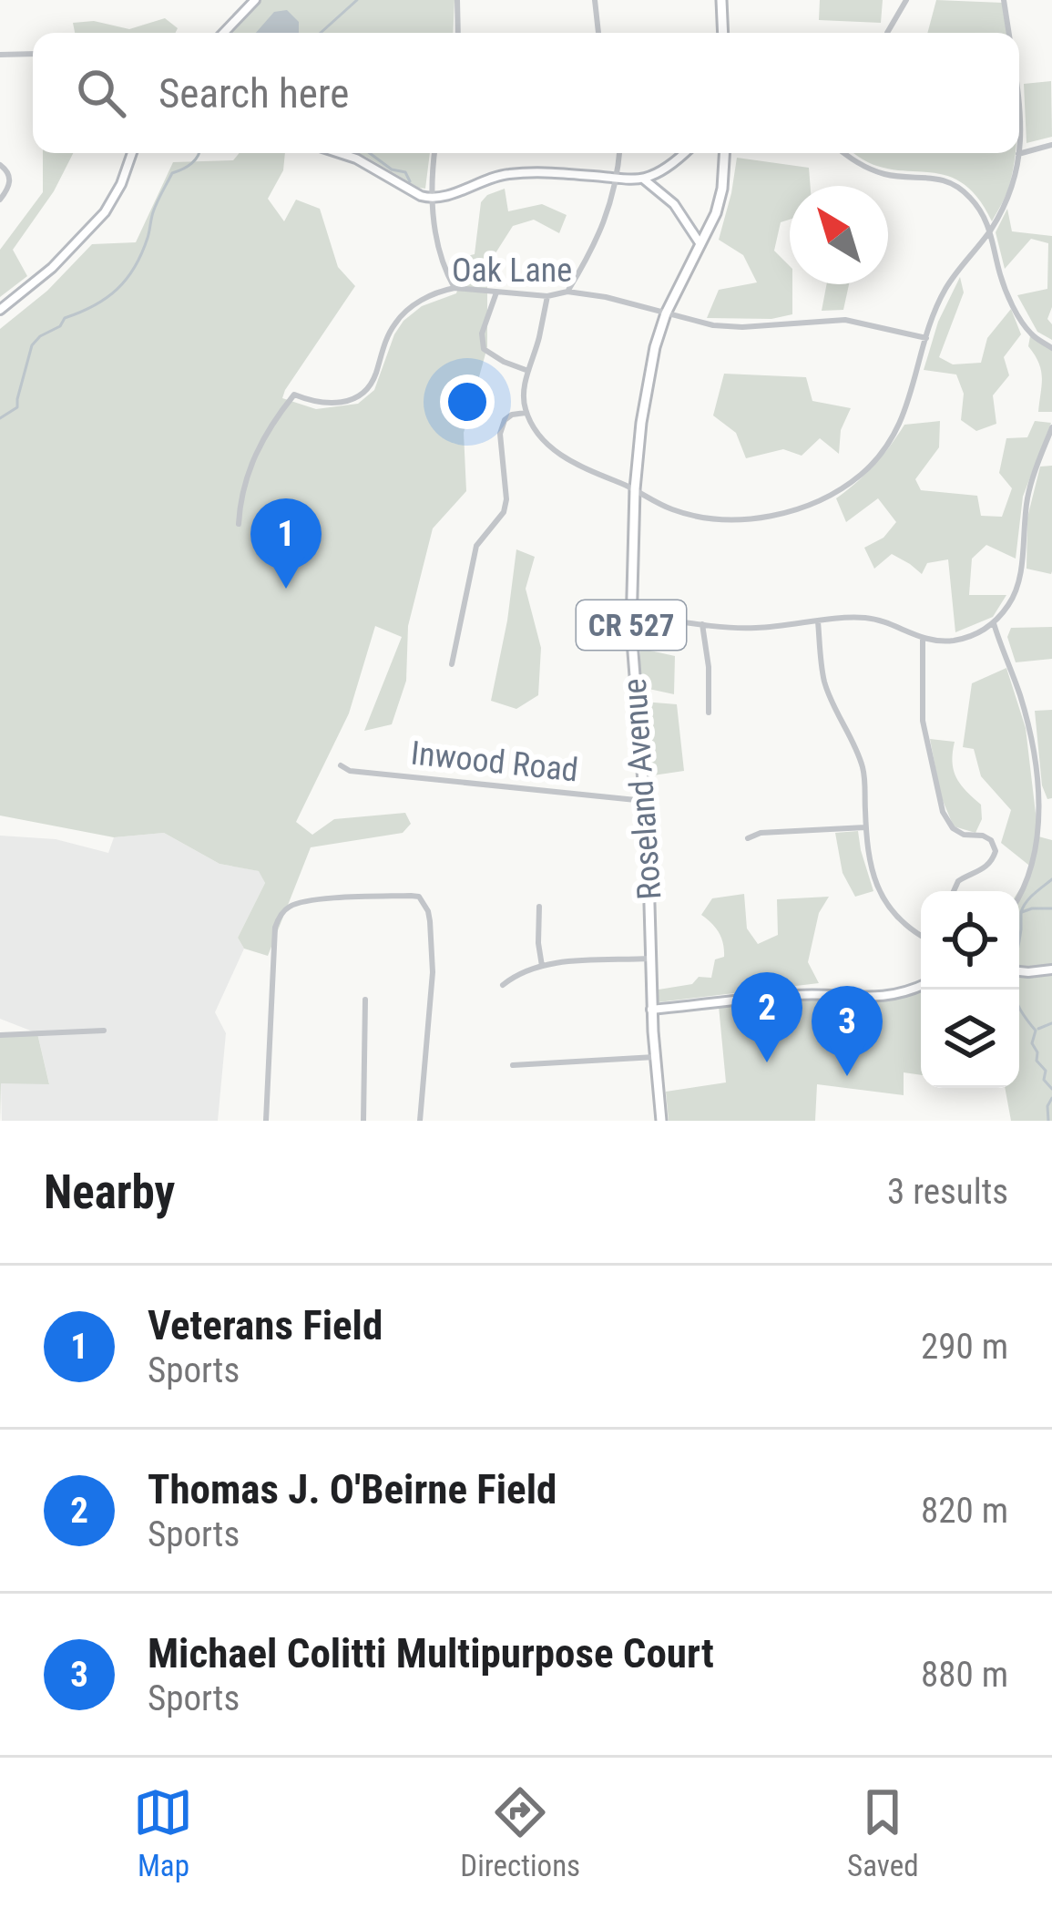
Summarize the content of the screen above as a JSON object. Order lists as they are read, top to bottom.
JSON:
{
  "streets": {
    "main road": ["CR 527", "Roseland Avenue"],
    "street": ["Oak Lane", "Inwood Road"]
  },
  "crossings": [
    ["Oak Lane", "Roseland Avenue"],
    ["Inwood Road", "Roseland Avenue"]
  ],
  "north": "top left",
  "page": {
    "search": "Search here",
    "pins": ["1", "2", "3"],
    "heading": ["Nearby", "3 results"],
    "list": [
      {
        "mark": "1",
        "name": "Veterans Field",
        "note": "Sports",
        "value": "290 m"
      },
      {
        "mark": "2",
        "name": "Thomas J. O'Beirne Field",
        "note": "Sports",
        "value": "820 m"
      },
      {
        "mark": "3",
        "name": "Michael Colitti Multipurpose Court",
        "note": "Sports",
        "value": "880 m"
      }
    ],
    "nav": ["Map", "Directions", "Saved"]
  }
}
